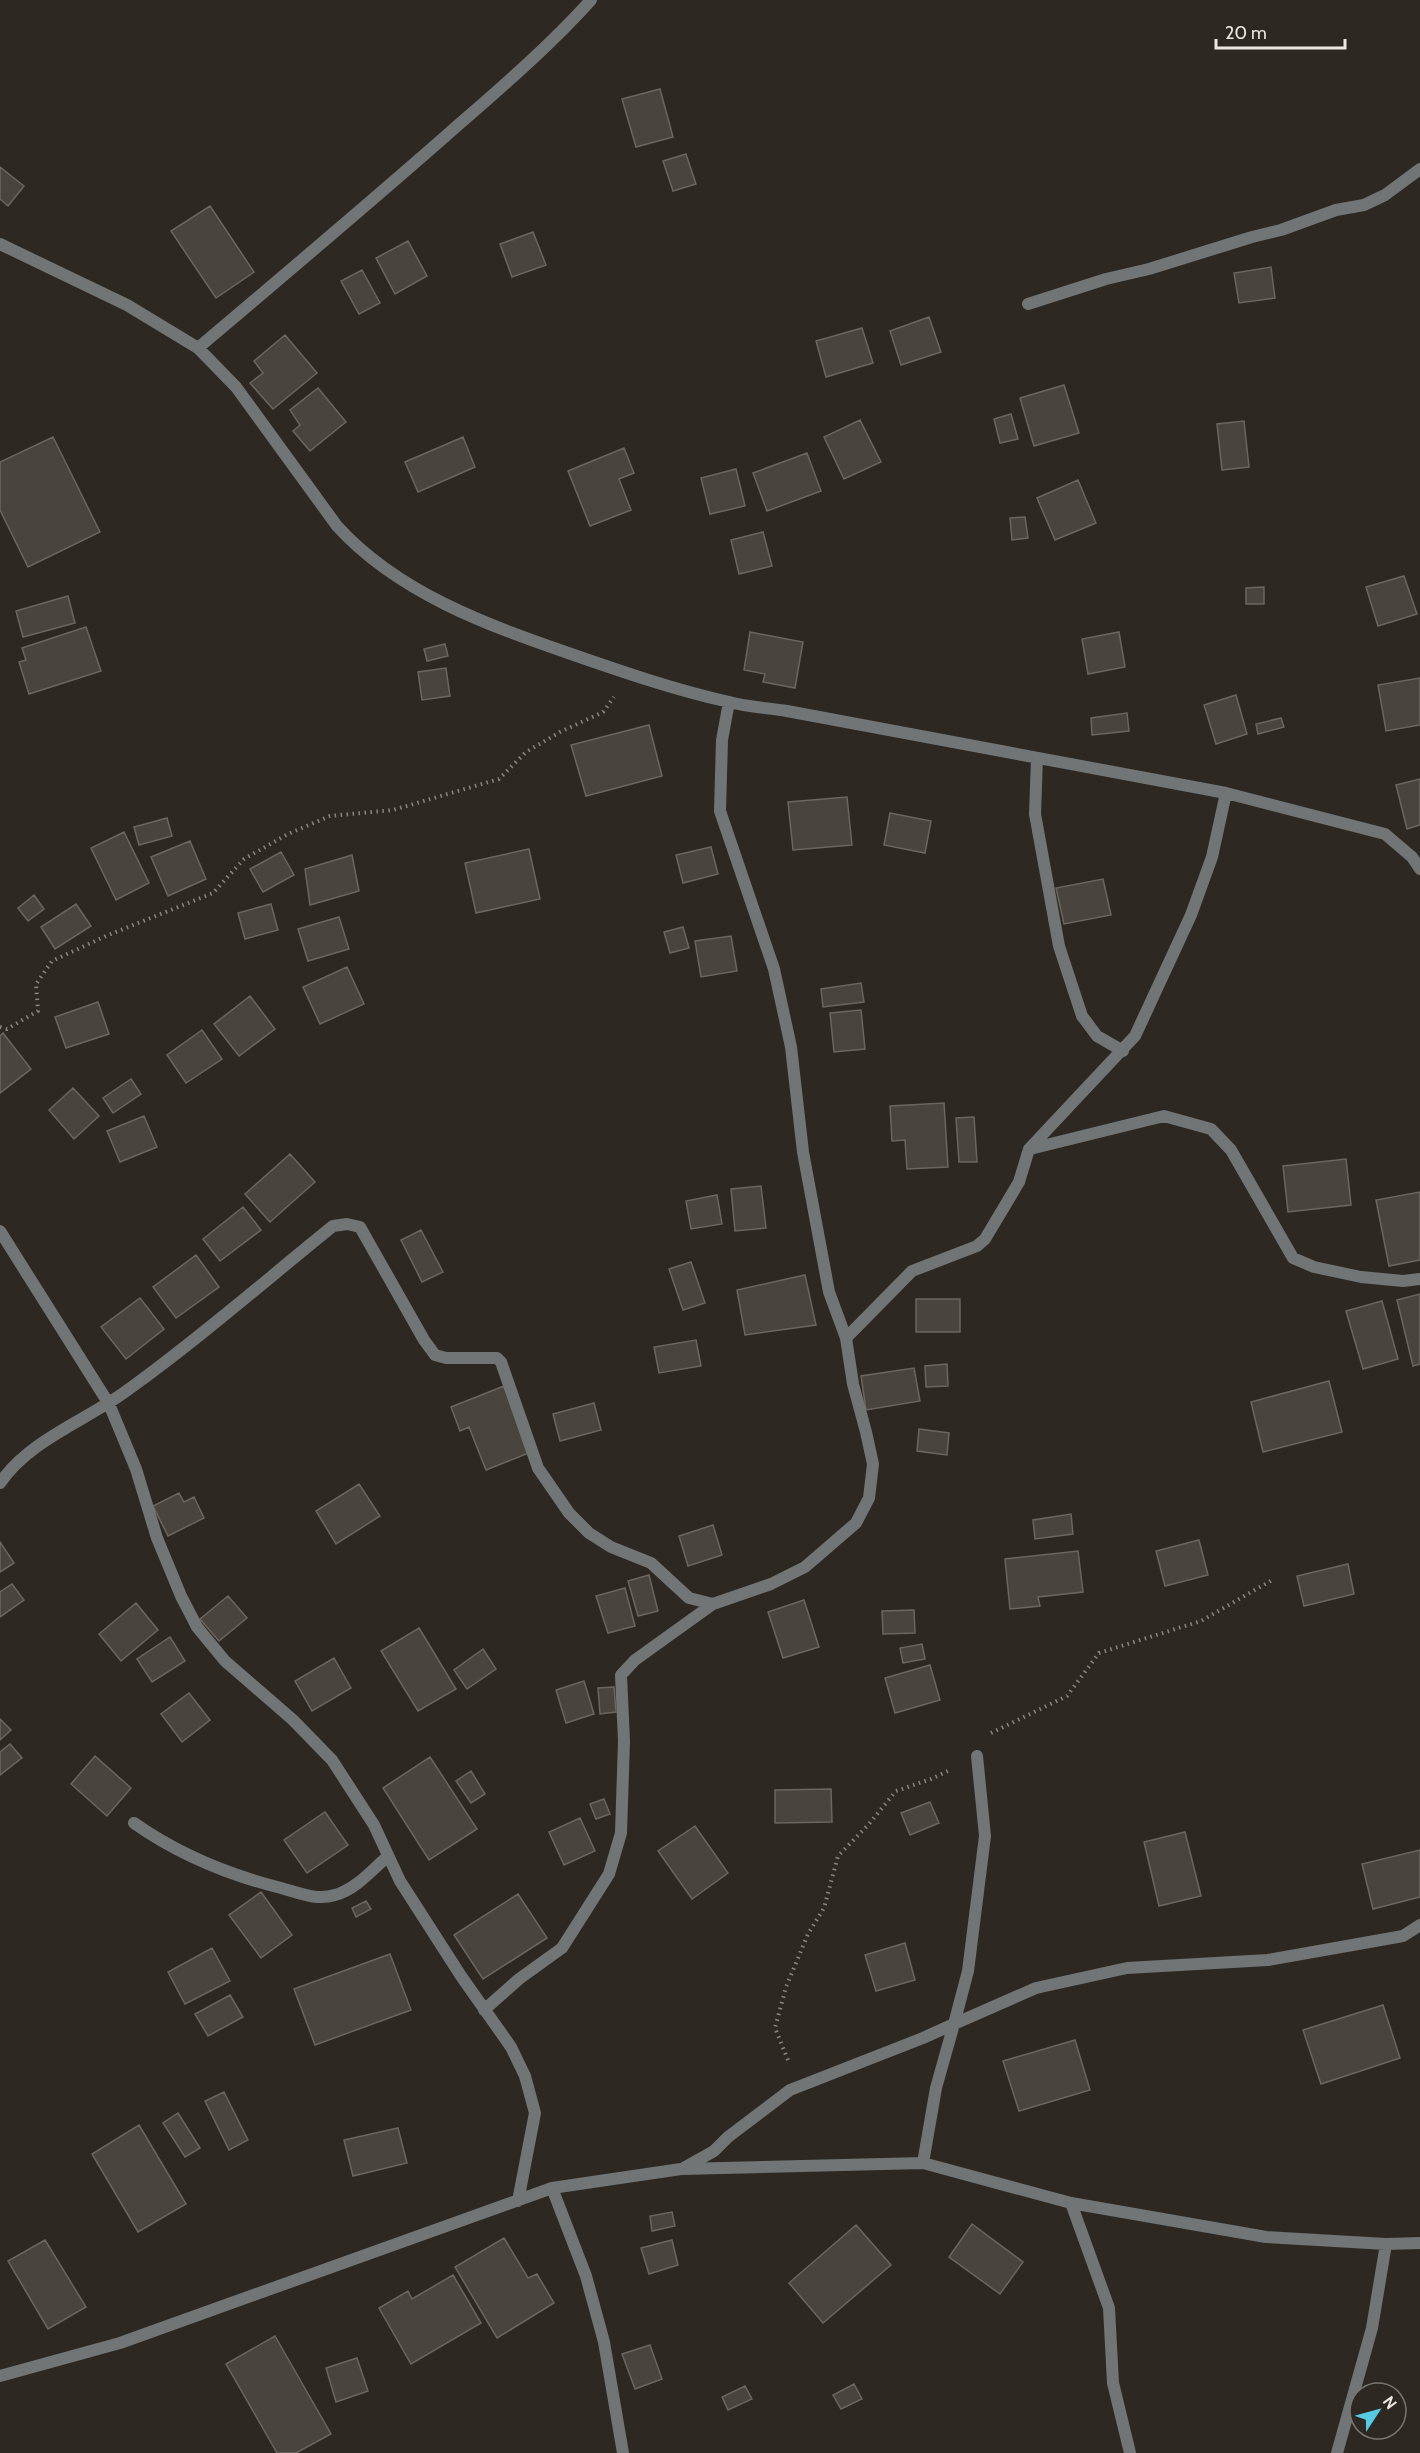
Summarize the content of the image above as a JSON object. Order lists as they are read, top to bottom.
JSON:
{
  "scale_bar": "20 m",
  "north": "top right"
}
